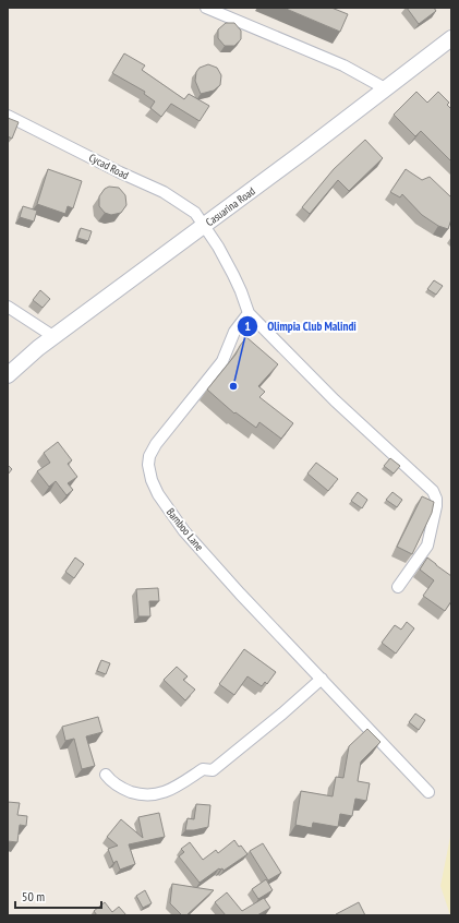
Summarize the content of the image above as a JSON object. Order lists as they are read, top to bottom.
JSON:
{
  "streets": {
    "street": ["Cycad Road", "Casuarina Road", "Bamboo Lane"]
  },
  "crossings": [
    ["Cycad Road", "Casuarina Road"]
  ],
  "places": ["Olimpia Club Malindi"],
  "scale_bar": "50 m"
}
